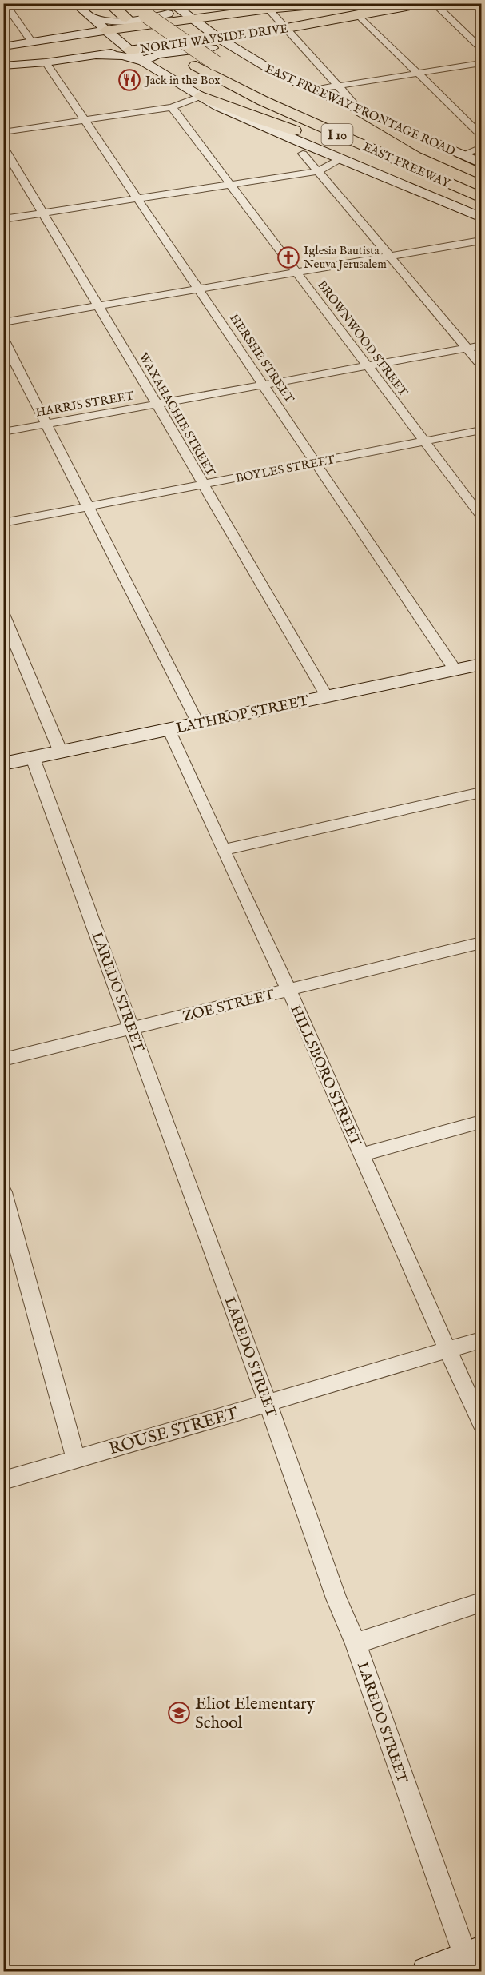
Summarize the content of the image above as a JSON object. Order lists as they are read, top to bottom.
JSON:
{
  "streets": {
    "highway": ["I 10", "EAST FREEWAY"],
    "main road": ["NORTH WAYSIDE DRIVE", "EAST FREEWAY FRONTAGE ROAD", "LATHROP STREET"],
    "street": [
      "BROWNWOOD STREET",
      "HERSHE STREET",
      "HARRIS STREET",
      "WAXAHACHIE STREET",
      "BOYLES STREET",
      "LAREDO STREET",
      "ZOE STREET",
      "HILLSBORO STREET",
      "ROUSE STREET"
    ]
  },
  "crossings": [
    ["NORTH WAYSIDE DRIVE", "EAST FREEWAY FRONTAGE ROAD"],
    ["NORTH WAYSIDE DRIVE", "HERSHE STREET"],
    ["BROWNWOOD STREET", "HARRIS STREET"],
    ["BROWNWOOD STREET", "BOYLES STREET"],
    ["HERSHE STREET", "HARRIS STREET"],
    ["HERSHE STREET", "BOYLES STREET"],
    ["HERSHE STREET", "LATHROP STREET"],
    ["HARRIS STREET", "WAXAHACHIE STREET"],
    ["WAXAHACHIE STREET", "BOYLES STREET"],
    ["WAXAHACHIE STREET", "LATHROP STREET"],
    ["LATHROP STREET", "LAREDO STREET"],
    ["LATHROP STREET", "HILLSBORO STREET"],
    ["LAREDO STREET", "ZOE STREET"],
    ["LAREDO STREET", "ROUSE STREET"],
    ["ZOE STREET", "HILLSBORO STREET"],
    ["HILLSBORO STREET", "ROUSE STREET"]
  ],
  "places": {
    "restaurant": ["Jack in the Box"],
    "church": ["Iglesia Bautista Neuva Jerusalem"],
    "school or university": ["Eliot Elementary School"]
  }
}
